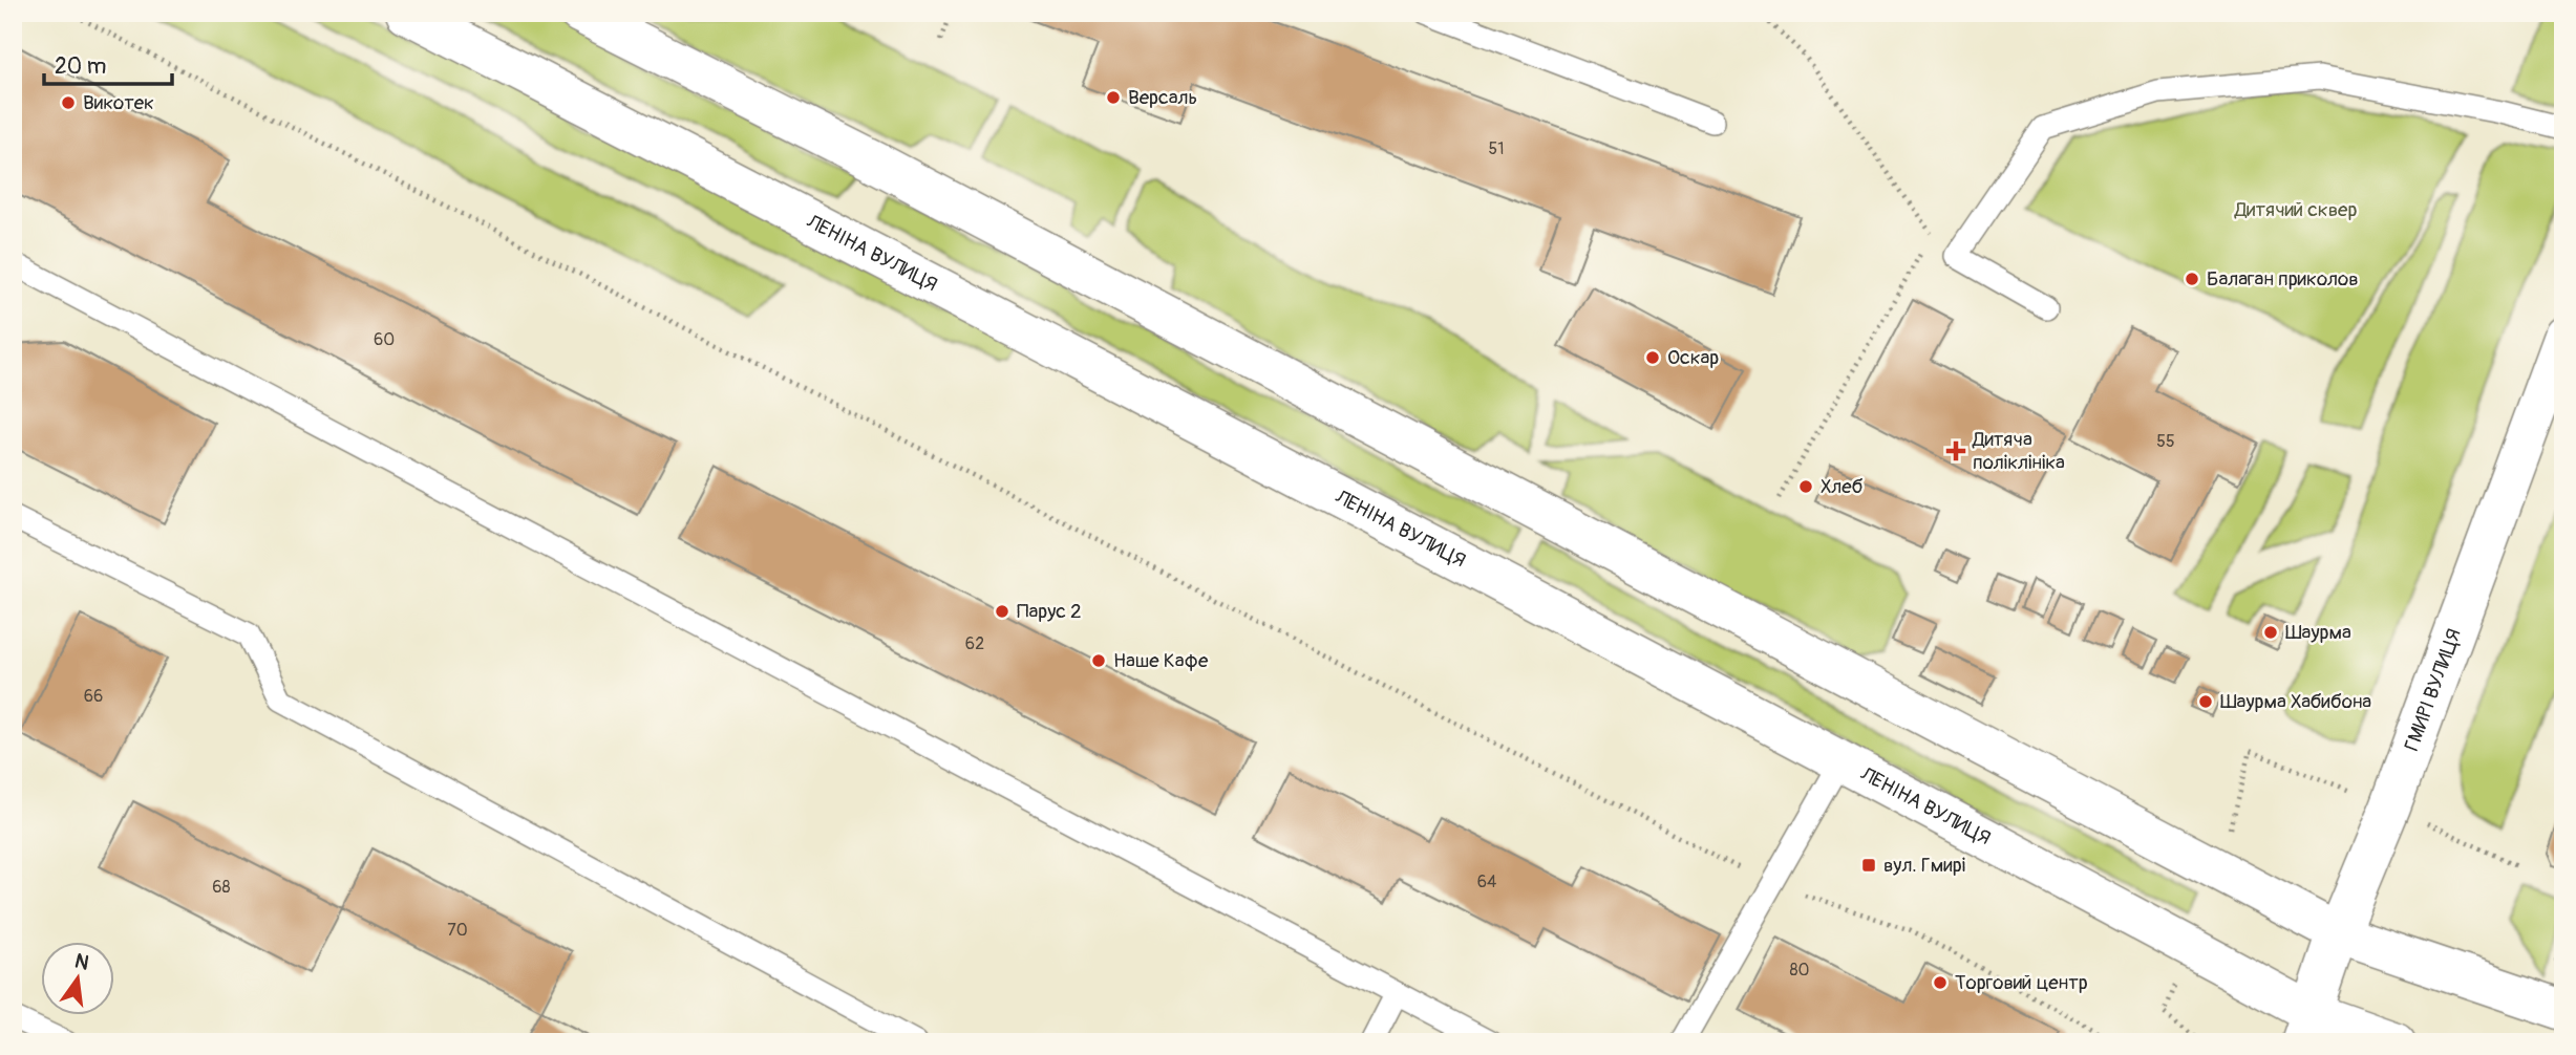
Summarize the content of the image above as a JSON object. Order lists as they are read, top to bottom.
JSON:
{
  "streets": {
    "street": ["ЛЕНІНА ВУЛИЦЯ", "ГМИРІ ВУЛИЦЯ"]
  },
  "crossings": [
    ["ЛЕНІНА ВУЛИЦЯ", "ГМИРІ ВУЛИЦЯ"]
  ],
  "parks": ["Дитячий сквер"],
  "places": {
    "other": [
      "Версаль",
      "Викотек",
      "Балаган приколов",
      "Оскар",
      "Хлеб",
      "Парус 2",
      "Шаурма",
      "Наше Кафе",
      "Шаурма Хабибона",
      "Торговий центр"
    ],
    "health": ["Дитяча поліклініка"],
    "transit": ["вул. Гмирi"]
  },
  "house_numbers": [
    "51",
    "60",
    "55",
    "62",
    "66",
    "64",
    "68",
    "70",
    "80"
  ],
  "scale_bar": "20 m",
  "north": "top"
}
